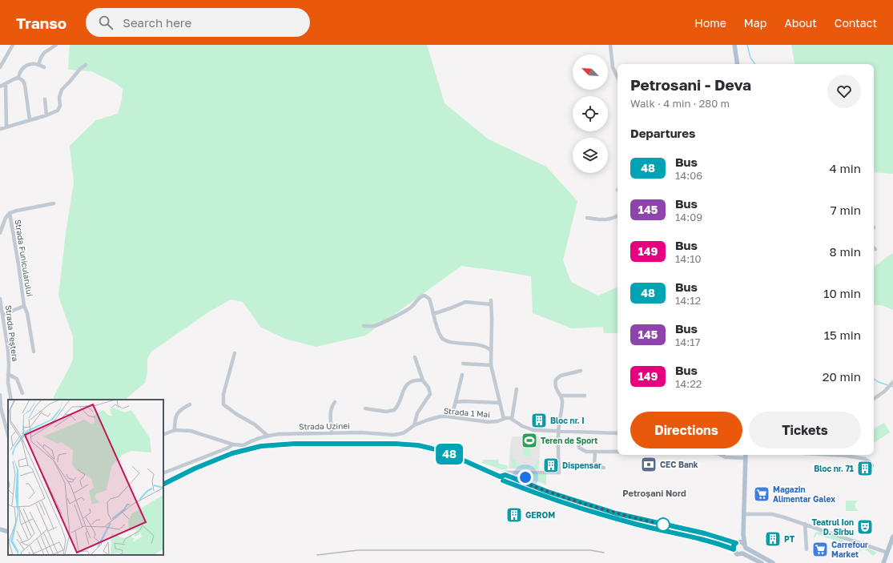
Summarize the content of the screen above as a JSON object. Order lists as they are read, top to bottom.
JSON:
{
  "streets": {
    "street": [
      "Strada Funicularului",
      "Strada Peștera",
      "Strada 1 Mai",
      "Strada Uzinei"
    ]
  },
  "crossings": [
    ["Strada Funicularului", "Strada Peștera"],
    ["Strada 1 Mai", "Strada Uzinei"]
  ],
  "districts": ["Petroșani Nord"],
  "places": {
    "building": [
      "Bloc nr. I",
      "Dispensar",
      "Bloc nr. 71",
      "GEROM",
      "PT"
    ],
    "sports": ["Teren de Sport"],
    "bank": ["CEC Bank"],
    "supermarket": ["Magazin Alimentar Galex", "Carrefour Market"],
    "theatre": ["Teatrul Ion D. Sîrbu"]
  },
  "lines": ["bus line 48"],
  "north": "top left",
  "page": {
    "header": "Transo",
    "search": "Search here",
    "nav": [
      "Home",
      "Map",
      "About",
      "Contact"
    ],
    "on_map": "48",
    "heading": [
      ["Petrosani - Deva", "Walk · 4 min · 280 m"],
      "Departures"
    ],
    "list": [
      {
        "mark": "48",
        "name": "Bus",
        "note": "14:06",
        "value": "4 min"
      },
      {
        "mark": "145",
        "name": "Bus",
        "note": "14:09",
        "value": "7 min"
      },
      {
        "mark": "149",
        "name": "Bus",
        "note": "14:10",
        "value": "8 min"
      },
      {
        "mark": "48",
        "name": "Bus",
        "note": "14:12",
        "value": "10 min"
      },
      {
        "mark": "145",
        "name": "Bus",
        "note": "14:17",
        "value": "15 min"
      },
      {
        "mark": "149",
        "name": "Bus",
        "note": "14:22",
        "value": "20 min"
      }
    ],
    "buttons": ["Directions", "Tickets"]
  }
}
